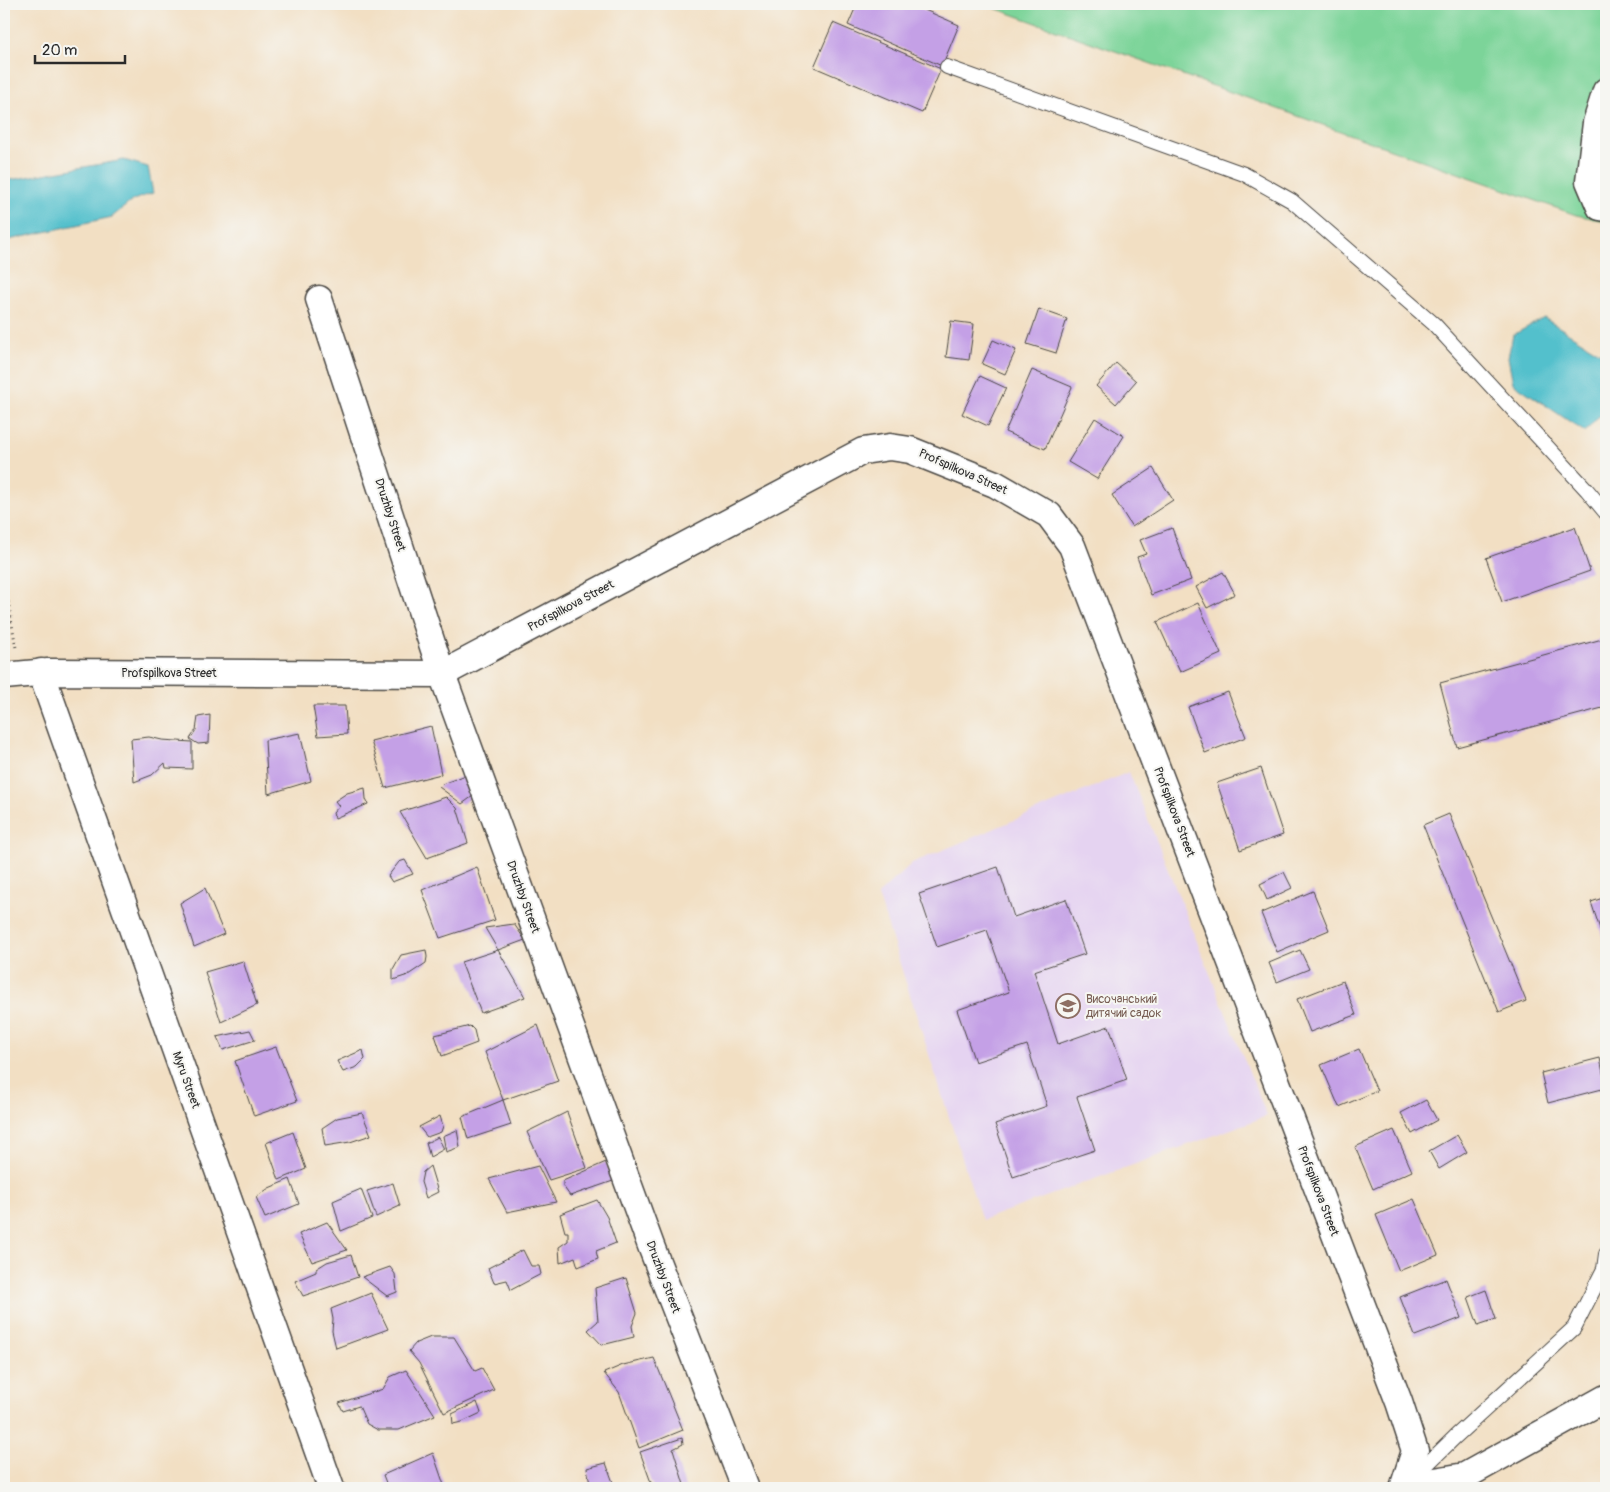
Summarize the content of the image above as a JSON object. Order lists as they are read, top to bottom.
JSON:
{
  "streets": {
    "street": ["Profspilkova Street", "Druzhby Street", "Myru Street"]
  },
  "crossings": [
    ["Profspilkova Street", "Druzhby Street"],
    ["Profspilkova Street", "Myru Street"]
  ],
  "places": {
    "school or university": ["Височанський дитячий садок"]
  },
  "scale_bar": "20 m"
}
